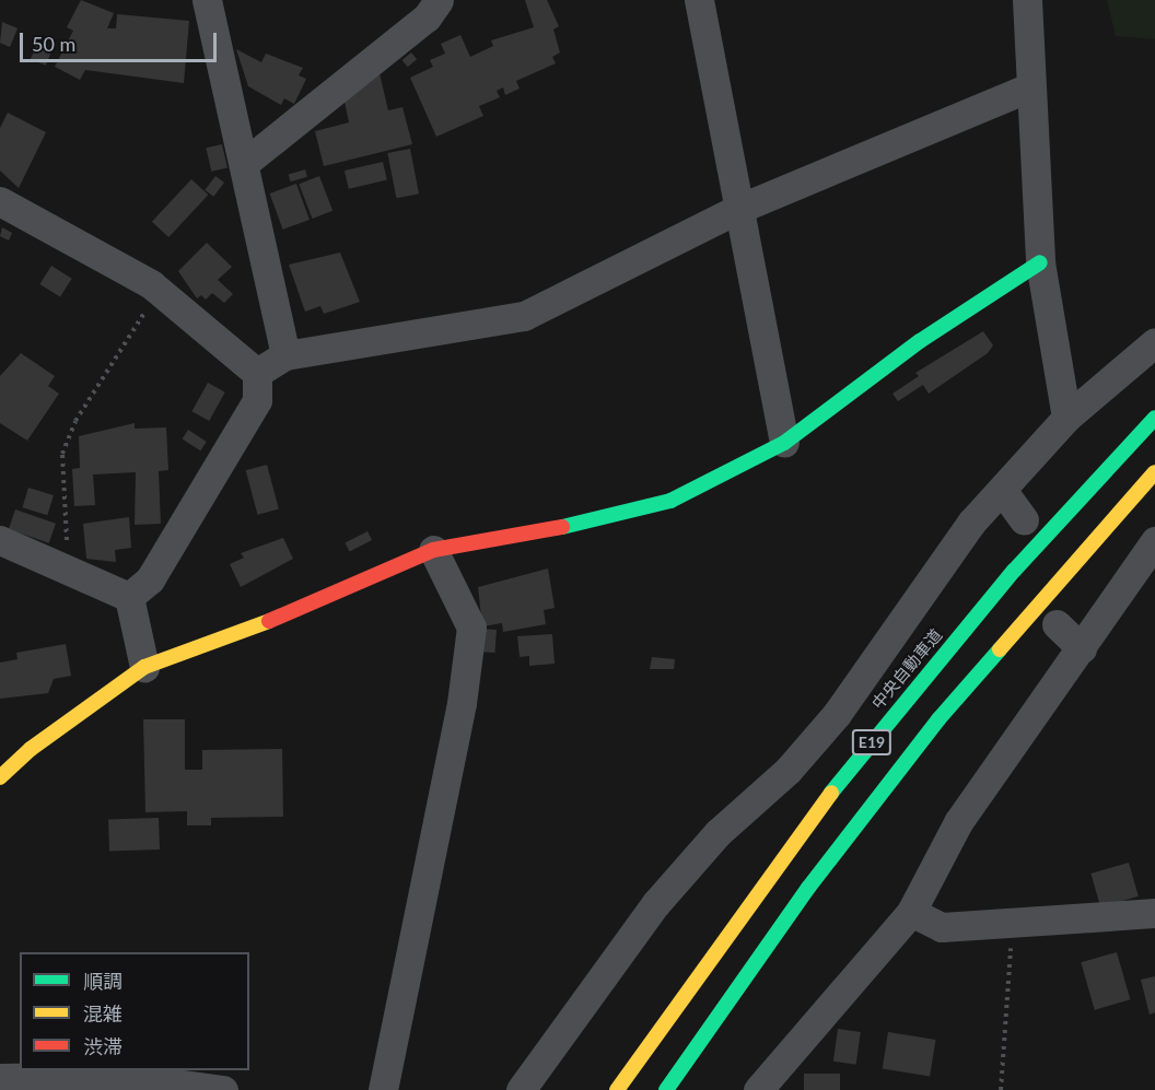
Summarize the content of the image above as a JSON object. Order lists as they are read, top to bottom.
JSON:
{
  "streets": {
    "main road": ["中央自動車道", "E19"]
  },
  "legend": ["順調", "混雑", "渋滞"],
  "scale_bar": "50 m"
}
